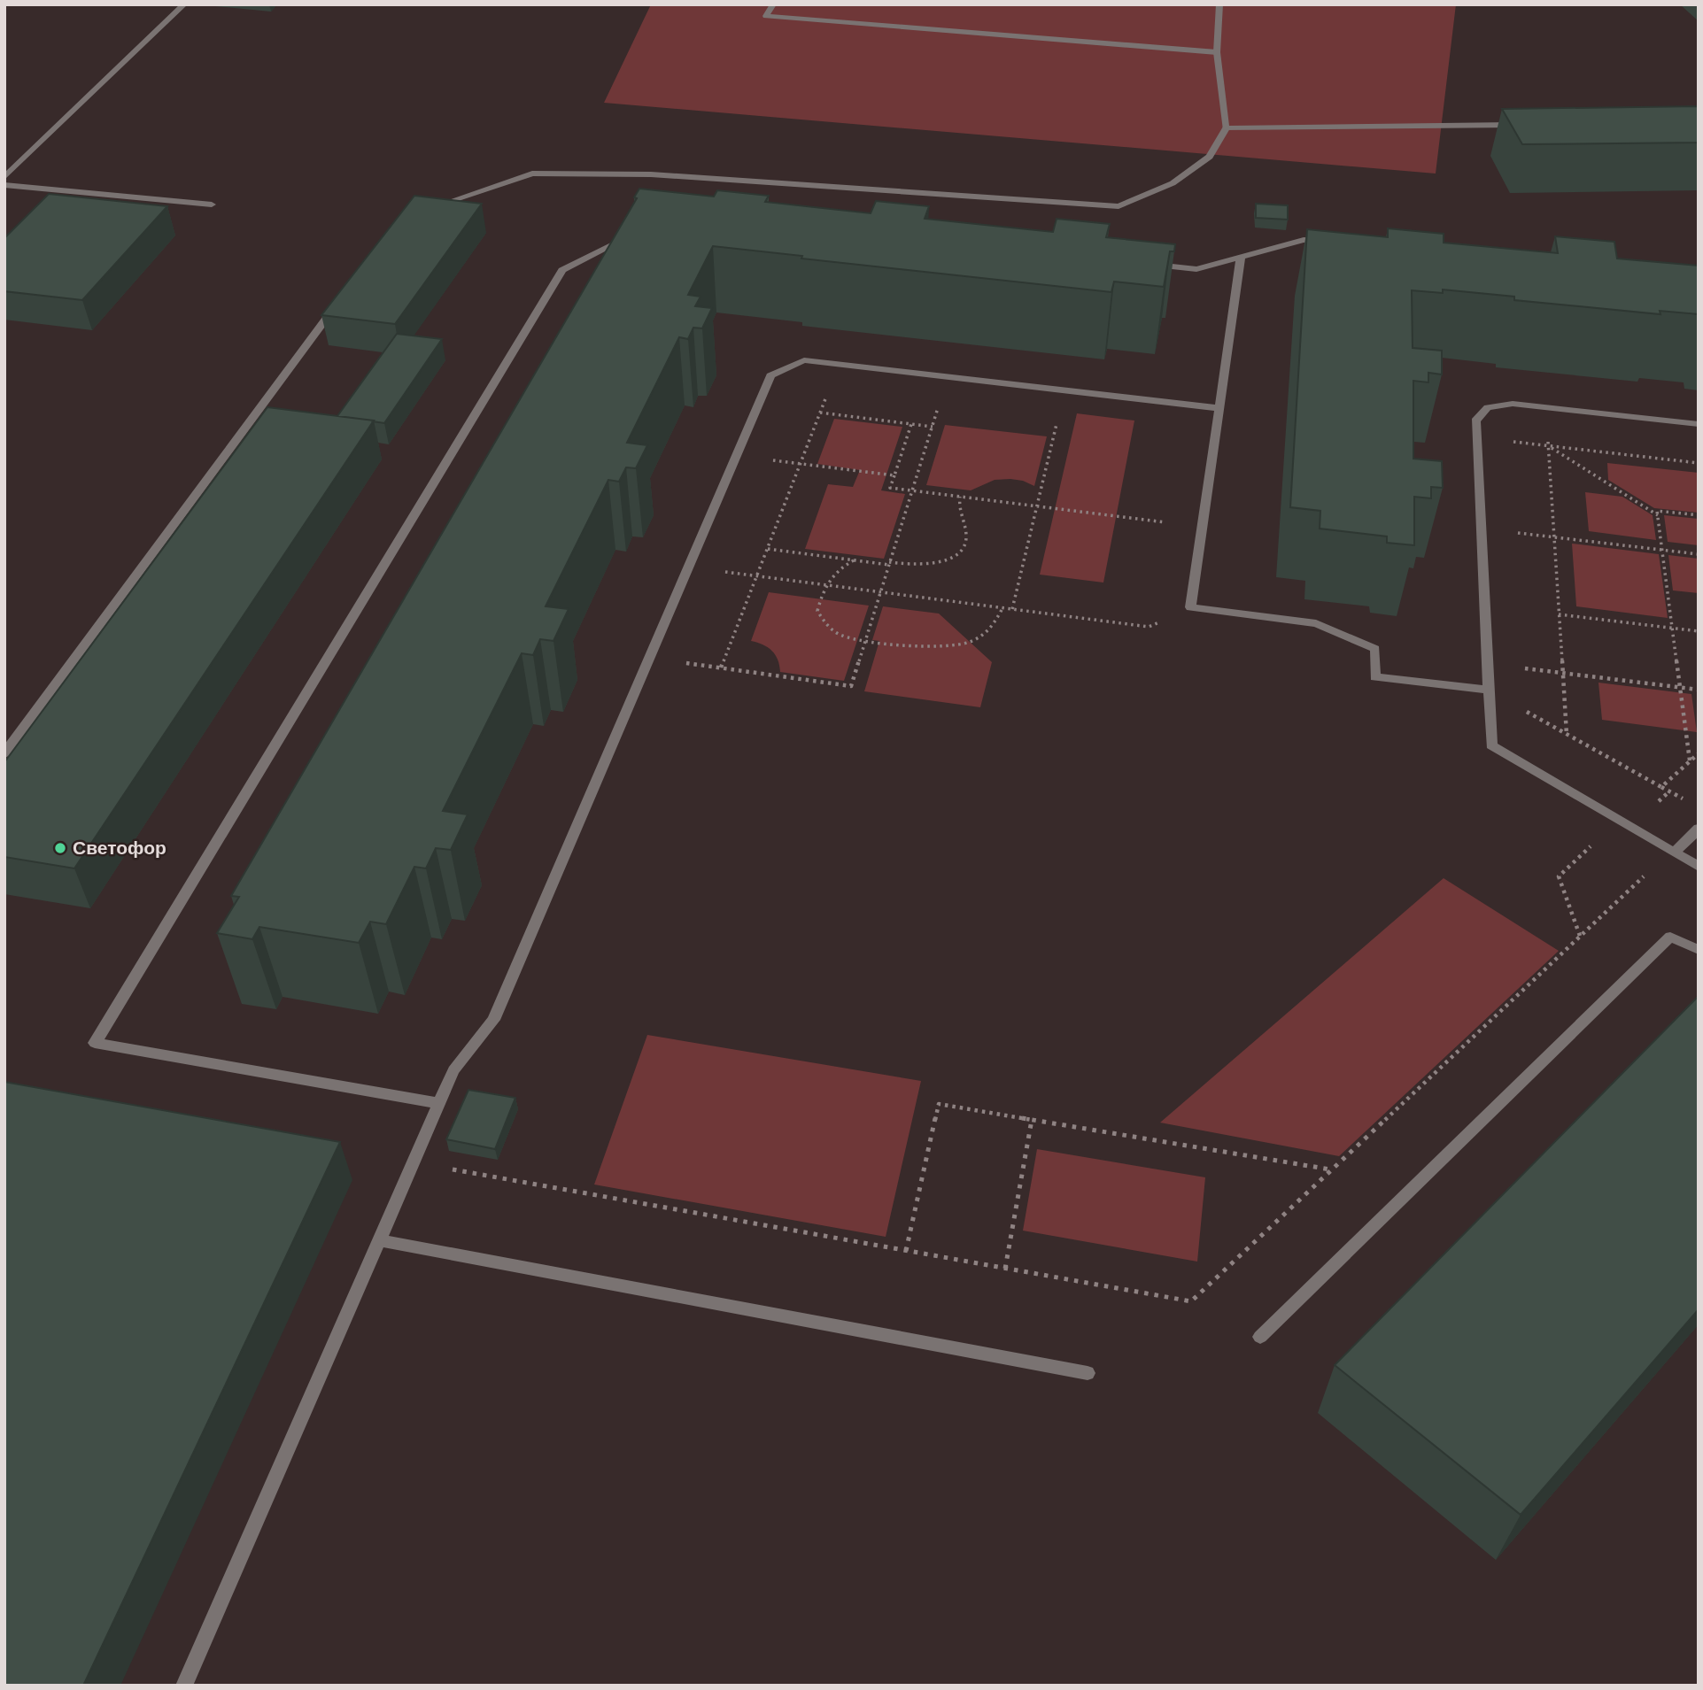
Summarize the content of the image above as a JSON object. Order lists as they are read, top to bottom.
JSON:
{
  "places": ["Светофор"]
}
